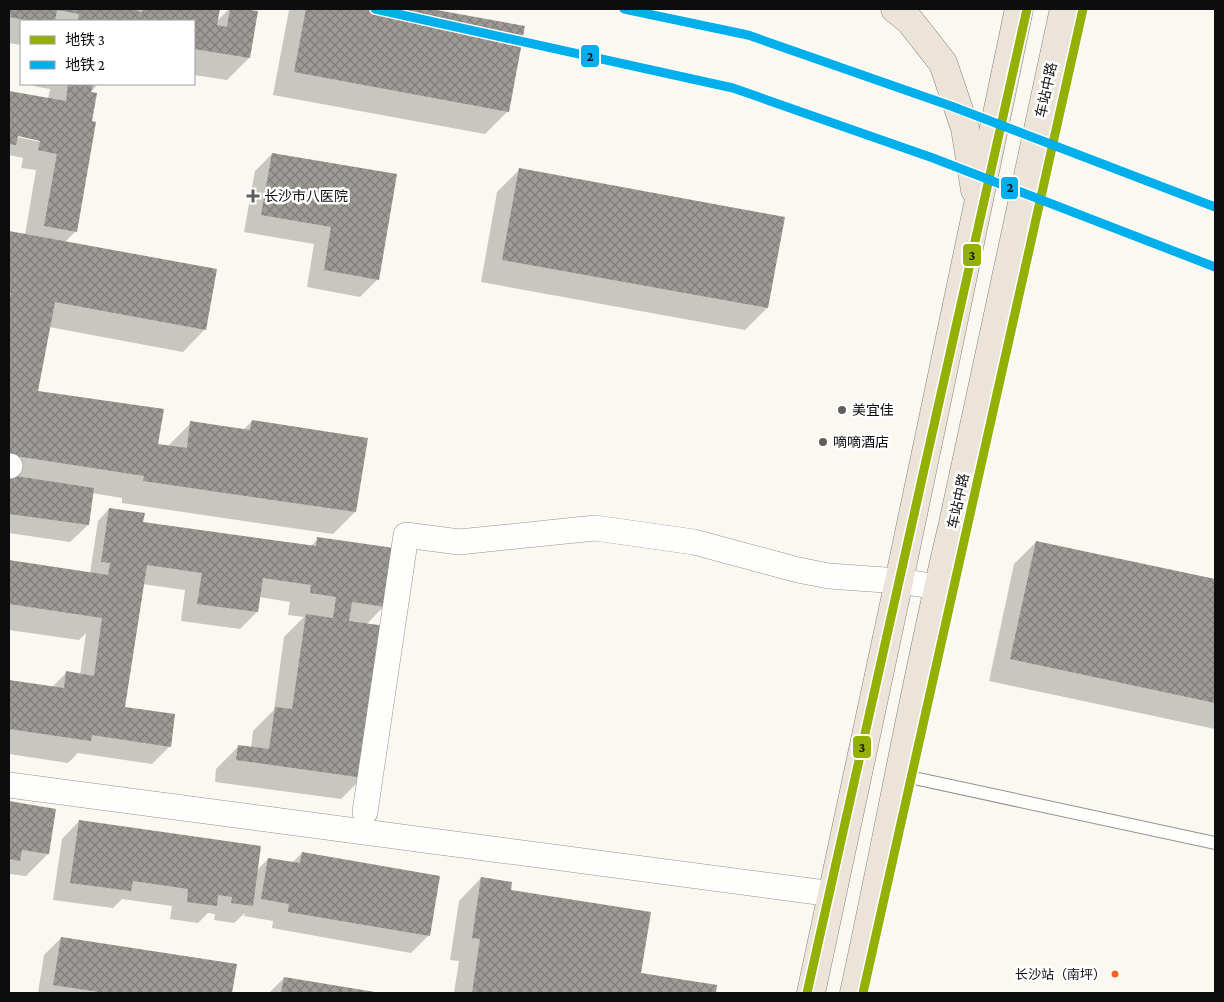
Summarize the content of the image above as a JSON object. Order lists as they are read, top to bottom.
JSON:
{
  "streets": {
    "main road": ["车站中路"]
  },
  "places": {
    "health": ["长沙市八医院"],
    "other": ["美宜佳", "嘀嘀酒店", "长沙站（南坪）"]
  },
  "lines": ["metro line 3", "metro line 2"],
  "legend": ["地铁 3", "地铁 2"]
}
